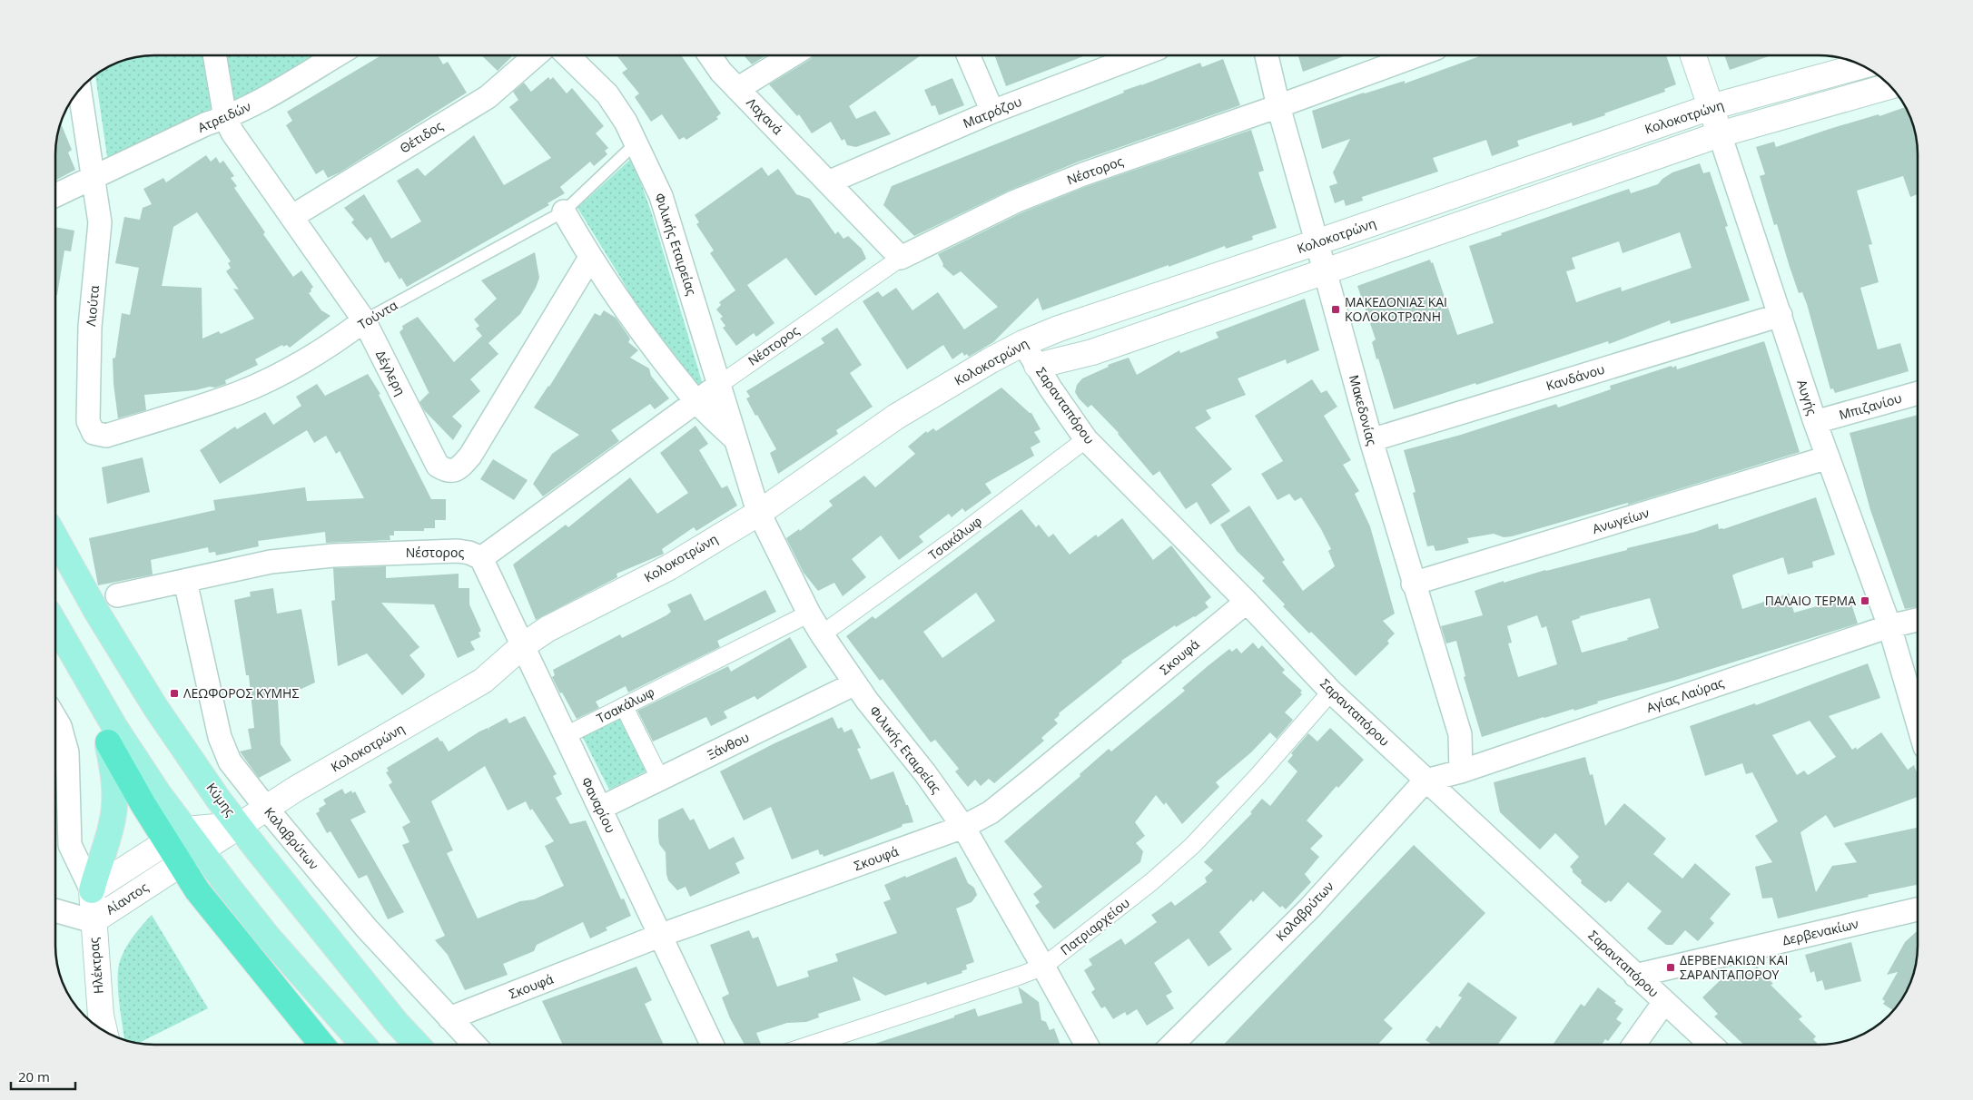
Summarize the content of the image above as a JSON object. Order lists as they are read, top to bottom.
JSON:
{
  "streets": {
    "main road": ["Κύμης"],
    "street": [
      "Ματρόζου",
      "Λαχανά",
      "Ατρειδών",
      "Κολοκοτρώνη",
      "Θέτιδος",
      "Νέστορος",
      "Φιλικής Εταιρείας",
      "Λιούτα",
      "Τούντα",
      "Δέγλερη",
      "Κανδάνου",
      "Αυγής",
      "Σαρανταπόρου",
      "Μπιζανίου",
      "Μακεδονίας",
      "Ανωγείων",
      "Τσακάλωφ",
      "Σκουφά",
      "Αγίας Λαύρας",
      "Ξάνθου",
      "Φαναρίου",
      "Καλαβρύτων",
      "Αίαντος",
      "Πατριαρχείου",
      "Δερβενακίων",
      "Ηλέκτρας"
    ]
  },
  "crossings": [
    ["Ματρόζου", "Λαχανά"],
    ["Ατρειδών", "Λιούτα"],
    ["Ατρειδών", "Δέγλερη"],
    ["Κολοκοτρώνη", "Φιλικής Εταιρείας"],
    ["Κολοκοτρώνη", "Αυγής"],
    ["Κολοκοτρώνη", "Σαρανταπόρου"],
    ["Κολοκοτρώνη", "Μακεδονίας"],
    ["Κολοκοτρώνη", "Κύμης"],
    ["Κολοκοτρώνη", "Φαναρίου"],
    ["Κολοκοτρώνη", "Καλαβρύτων"],
    ["Κολοκοτρώνη", "Αίαντος"],
    ["Θέτιδος", "Δέγλερη"],
    ["Νέστορος", "Φιλικής Εταιρείας"],
    ["Νέστορος", "Μακεδονίας"],
    ["Νέστορος", "Φαναρίου"],
    ["Νέστορος", "Καλαβρύτων"],
    ["Φιλικής Εταιρείας", "Τούντα"],
    ["Φιλικής Εταιρείας", "Δέγλερη"],
    ["Φιλικής Εταιρείας", "Τσακάλωφ"],
    ["Φιλικής Εταιρείας", "Σκουφά"],
    ["Φιλικής Εταιρείας", "Ξάνθου"],
    ["Φιλικής Εταιρείας", "Πατριαρχείου"],
    ["Λιούτα", "Τούντα"],
    ["Τούντα", "Δέγλερη"],
    ["Κανδάνου", "Αυγής"],
    ["Κανδάνου", "Μακεδονίας"],
    ["Αυγής", "Μπιζανίου"],
    ["Αυγής", "Ανωγείων"],
    ["Αυγής", "Αγίας Λαύρας"],
    ["Σαρανταπόρου", "Μακεδονίας"],
    ["Σαρανταπόρου", "Τσακάλωφ"],
    ["Σαρανταπόρου", "Σκουφά"],
    ["Σαρανταπόρου", "Αγίας Λαύρας"],
    ["Σαρανταπόρου", "Καλαβρύτων"],
    ["Σαρανταπόρου", "Πατριαρχείου"],
    ["Σαρανταπόρου", "Δερβενακίων"],
    ["Μακεδονίας", "Ανωγείων"],
    ["Μακεδονίας", "Αγίας Λαύρας"],
    ["Μακεδονίας", "Καλαβρύτων"],
    ["Τσακάλωφ", "Φαναρίου"],
    ["Σκουφά", "Φαναρίου"],
    ["Σκουφά", "Καλαβρύτων"],
    ["Αγίας Λαύρας", "Καλαβρύτων"],
    ["Ξάνθου", "Φαναρίου"],
    ["Κύμης", "Αίαντος"],
    ["Αίαντος", "Ηλέκτρας"]
  ],
  "places": {
    "transit": [
      "ΜΑΚΕΔΟΝΙΑΣ ΚΑΙ ΚΟΛΟΚΟΤΡΩΝΗ",
      "ΠΑΛΑΙΟ ΤΕΡΜΑ",
      "ΛΕΩΦΟΡΟΣ ΚΥΜΗΣ",
      "ΔΕΡΒΕΝΑΚΙΩΝ ΚΑΙ ΣΑΡΑΝΤΑΠΟΡΟΥ"
    ]
  },
  "scale_bar": "20 m"
}
